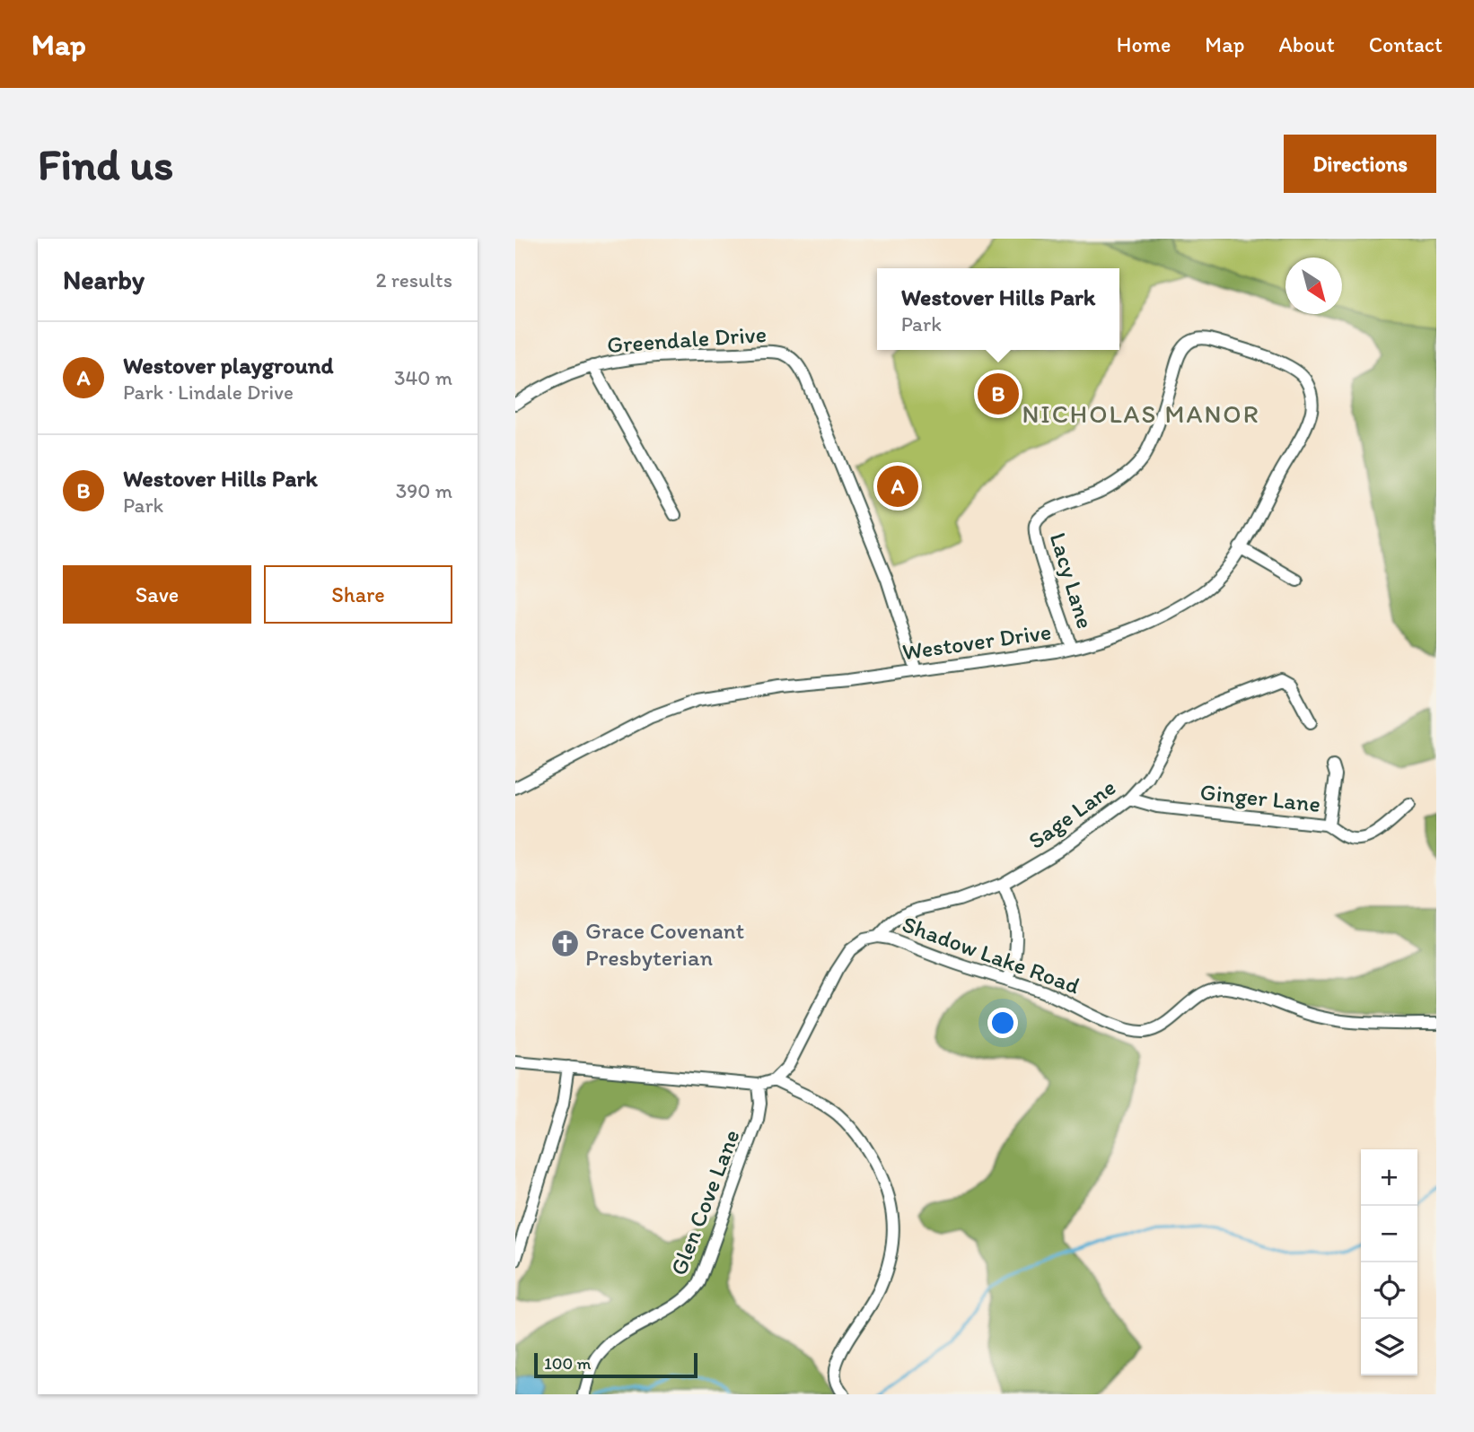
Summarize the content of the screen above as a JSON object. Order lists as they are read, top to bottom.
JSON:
{
  "streets": {
    "street": [
      "Greendale Drive",
      "Lacy Lane",
      "Westover Drive",
      "Ginger Lane",
      "Sage Lane",
      "Shadow Lake Road",
      "Glen Cove Lane"
    ]
  },
  "crossings": [
    ["Greendale Drive", "Westover Drive"],
    ["Lacy Lane", "Westover Drive"],
    ["Ginger Lane", "Sage Lane"],
    ["Sage Lane", "Shadow Lake Road"]
  ],
  "districts": ["NICHOLAS MANOR"],
  "places": {
    "church": ["Grace Covenant Presbyterian"]
  },
  "scale_bar": "100 m",
  "north": "bottom right",
  "page": {
    "header": "Map",
    "nav": [
      "Home",
      "Map",
      "About",
      "Contact"
    ],
    "buttons": [
      "Directions",
      ["Save", "Share"]
    ],
    "title": "Find us",
    "heading": ["Nearby", "2 results"],
    "popup": ["Westover Hills Park", "Park"],
    "list": [
      {
        "mark": "A",
        "name": "Westover playground",
        "note": "Park · Lindale Drive",
        "value": "340 m"
      },
      {
        "mark": "B",
        "name": "Westover Hills Park",
        "note": "Park",
        "value": "390 m"
      }
    ],
    "pins": ["B", "A"],
    "map_buttons": ["+", "−"],
    "scale": "100 m"
  }
}
